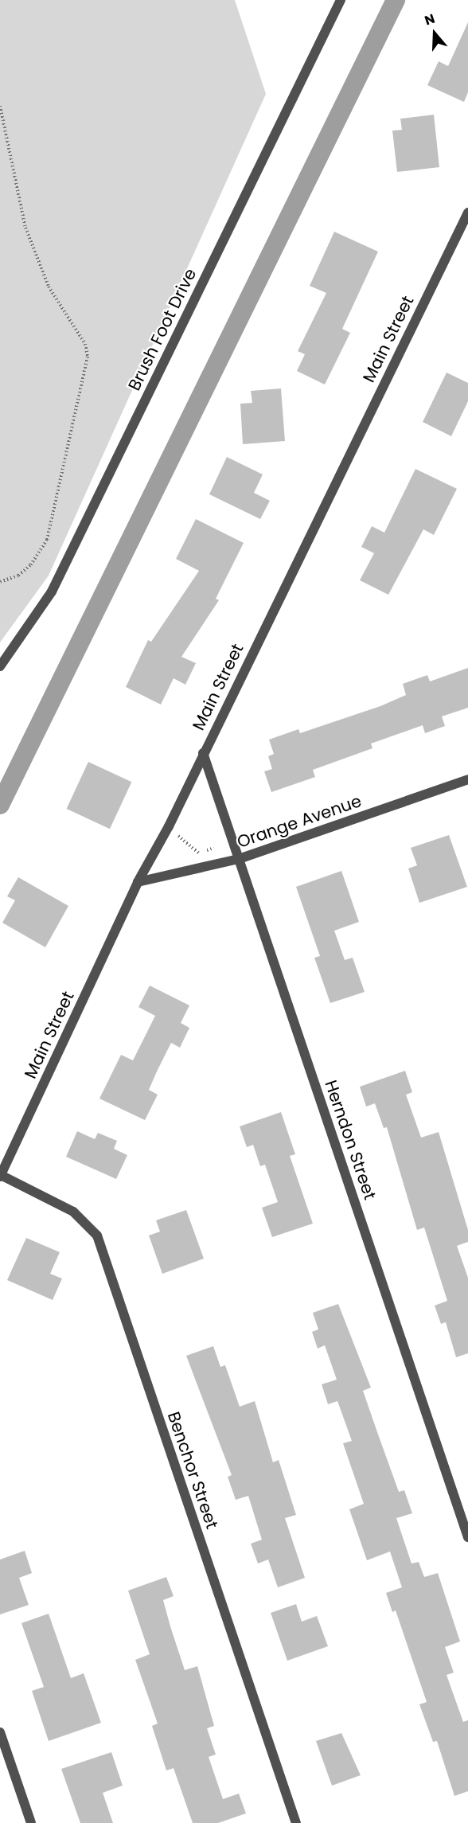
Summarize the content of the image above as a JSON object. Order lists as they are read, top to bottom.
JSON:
{
  "streets": {
    "street": [
      "Brush Foot Drive",
      "Main Street",
      "Orange Avenue",
      "Herndon Street",
      "Benchor Street"
    ]
  },
  "crossings": [
    ["Main Street", "Orange Avenue"],
    ["Main Street", "Herndon Street"],
    ["Main Street", "Benchor Street"],
    ["Orange Avenue", "Herndon Street"]
  ],
  "north": "top"
}
